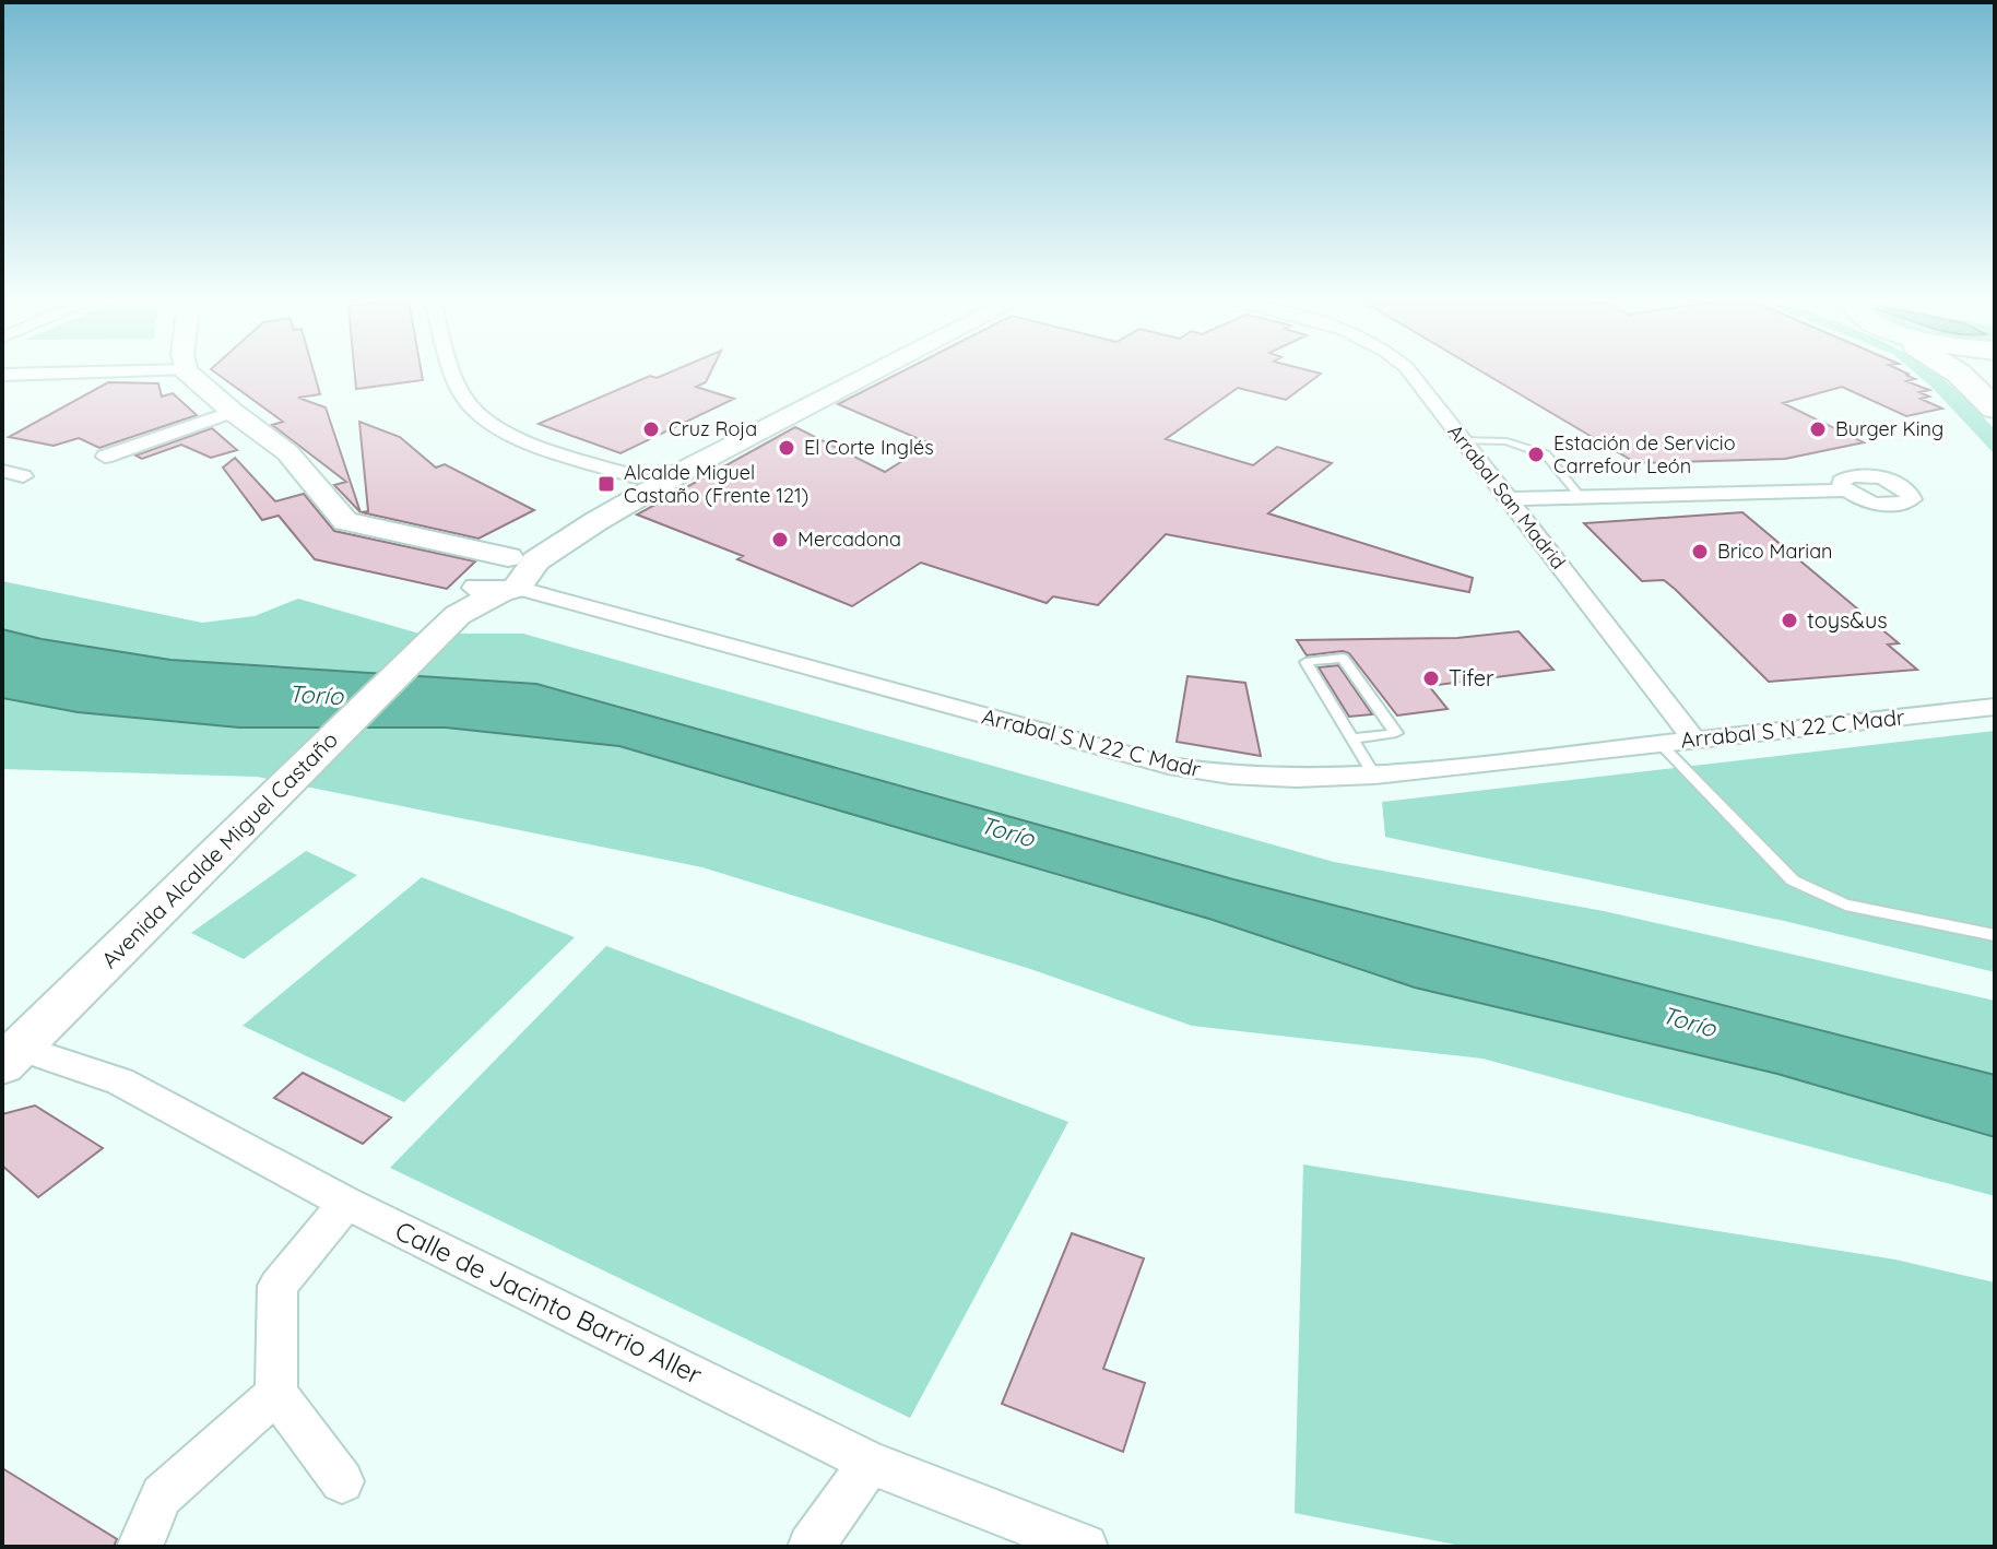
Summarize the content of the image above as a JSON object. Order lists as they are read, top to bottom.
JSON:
{
  "streets": {
    "main road": ["Avenida Alcalde Miguel Castaño"],
    "street": ["Arrabal San Madrid", "Arrabal S N 22 C Madr", "Calle de Jacinto Barrio Aller"]
  },
  "crossings": [
    ["Arrabal San Madrid", "Arrabal S N 22 C Madr"],
    ["Arrabal S N 22 C Madr", "Avenida Alcalde Miguel Castaño"],
    ["Avenida Alcalde Miguel Castaño", "Calle de Jacinto Barrio Aller"]
  ],
  "water": ["Torío"],
  "places": {
    "other": [
      "Cruz Roja",
      "Burger King",
      "El Corte Inglés",
      "Estación de Servicio Carrefour León",
      "Mercadona",
      "Brico Marian",
      "toys&us",
      "Tifer"
    ],
    "transit": ["Alcalde Miguel Castaño (Frente 121)"]
  }
}
